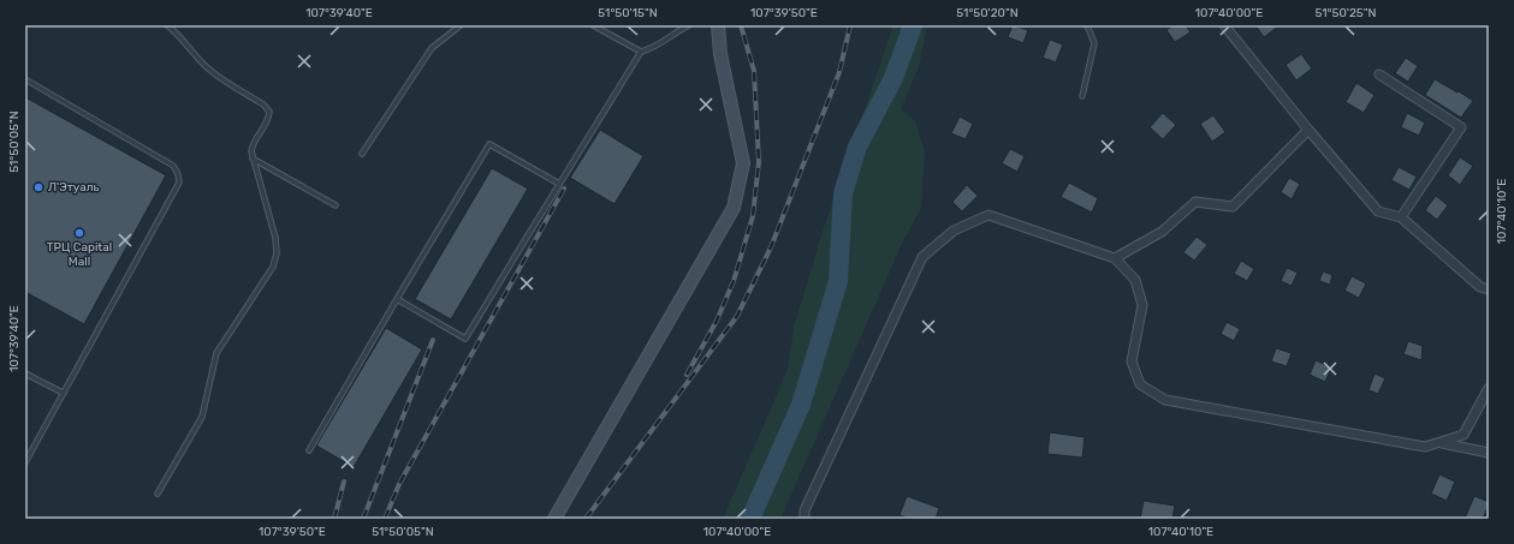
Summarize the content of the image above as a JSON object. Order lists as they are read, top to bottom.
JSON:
{
  "places": ["Л'Этуаль", "ТРЦ Capital Mall"],
  "coordinates": [
    "107°39'40\"E",
    "51°50'15\"N",
    "107°39'50\"E",
    "51°50'20\"N",
    "107°40'00\"E",
    "51°50'25\"N",
    "51°50'05\"N",
    "107°40'10\"E"
  ]
}
